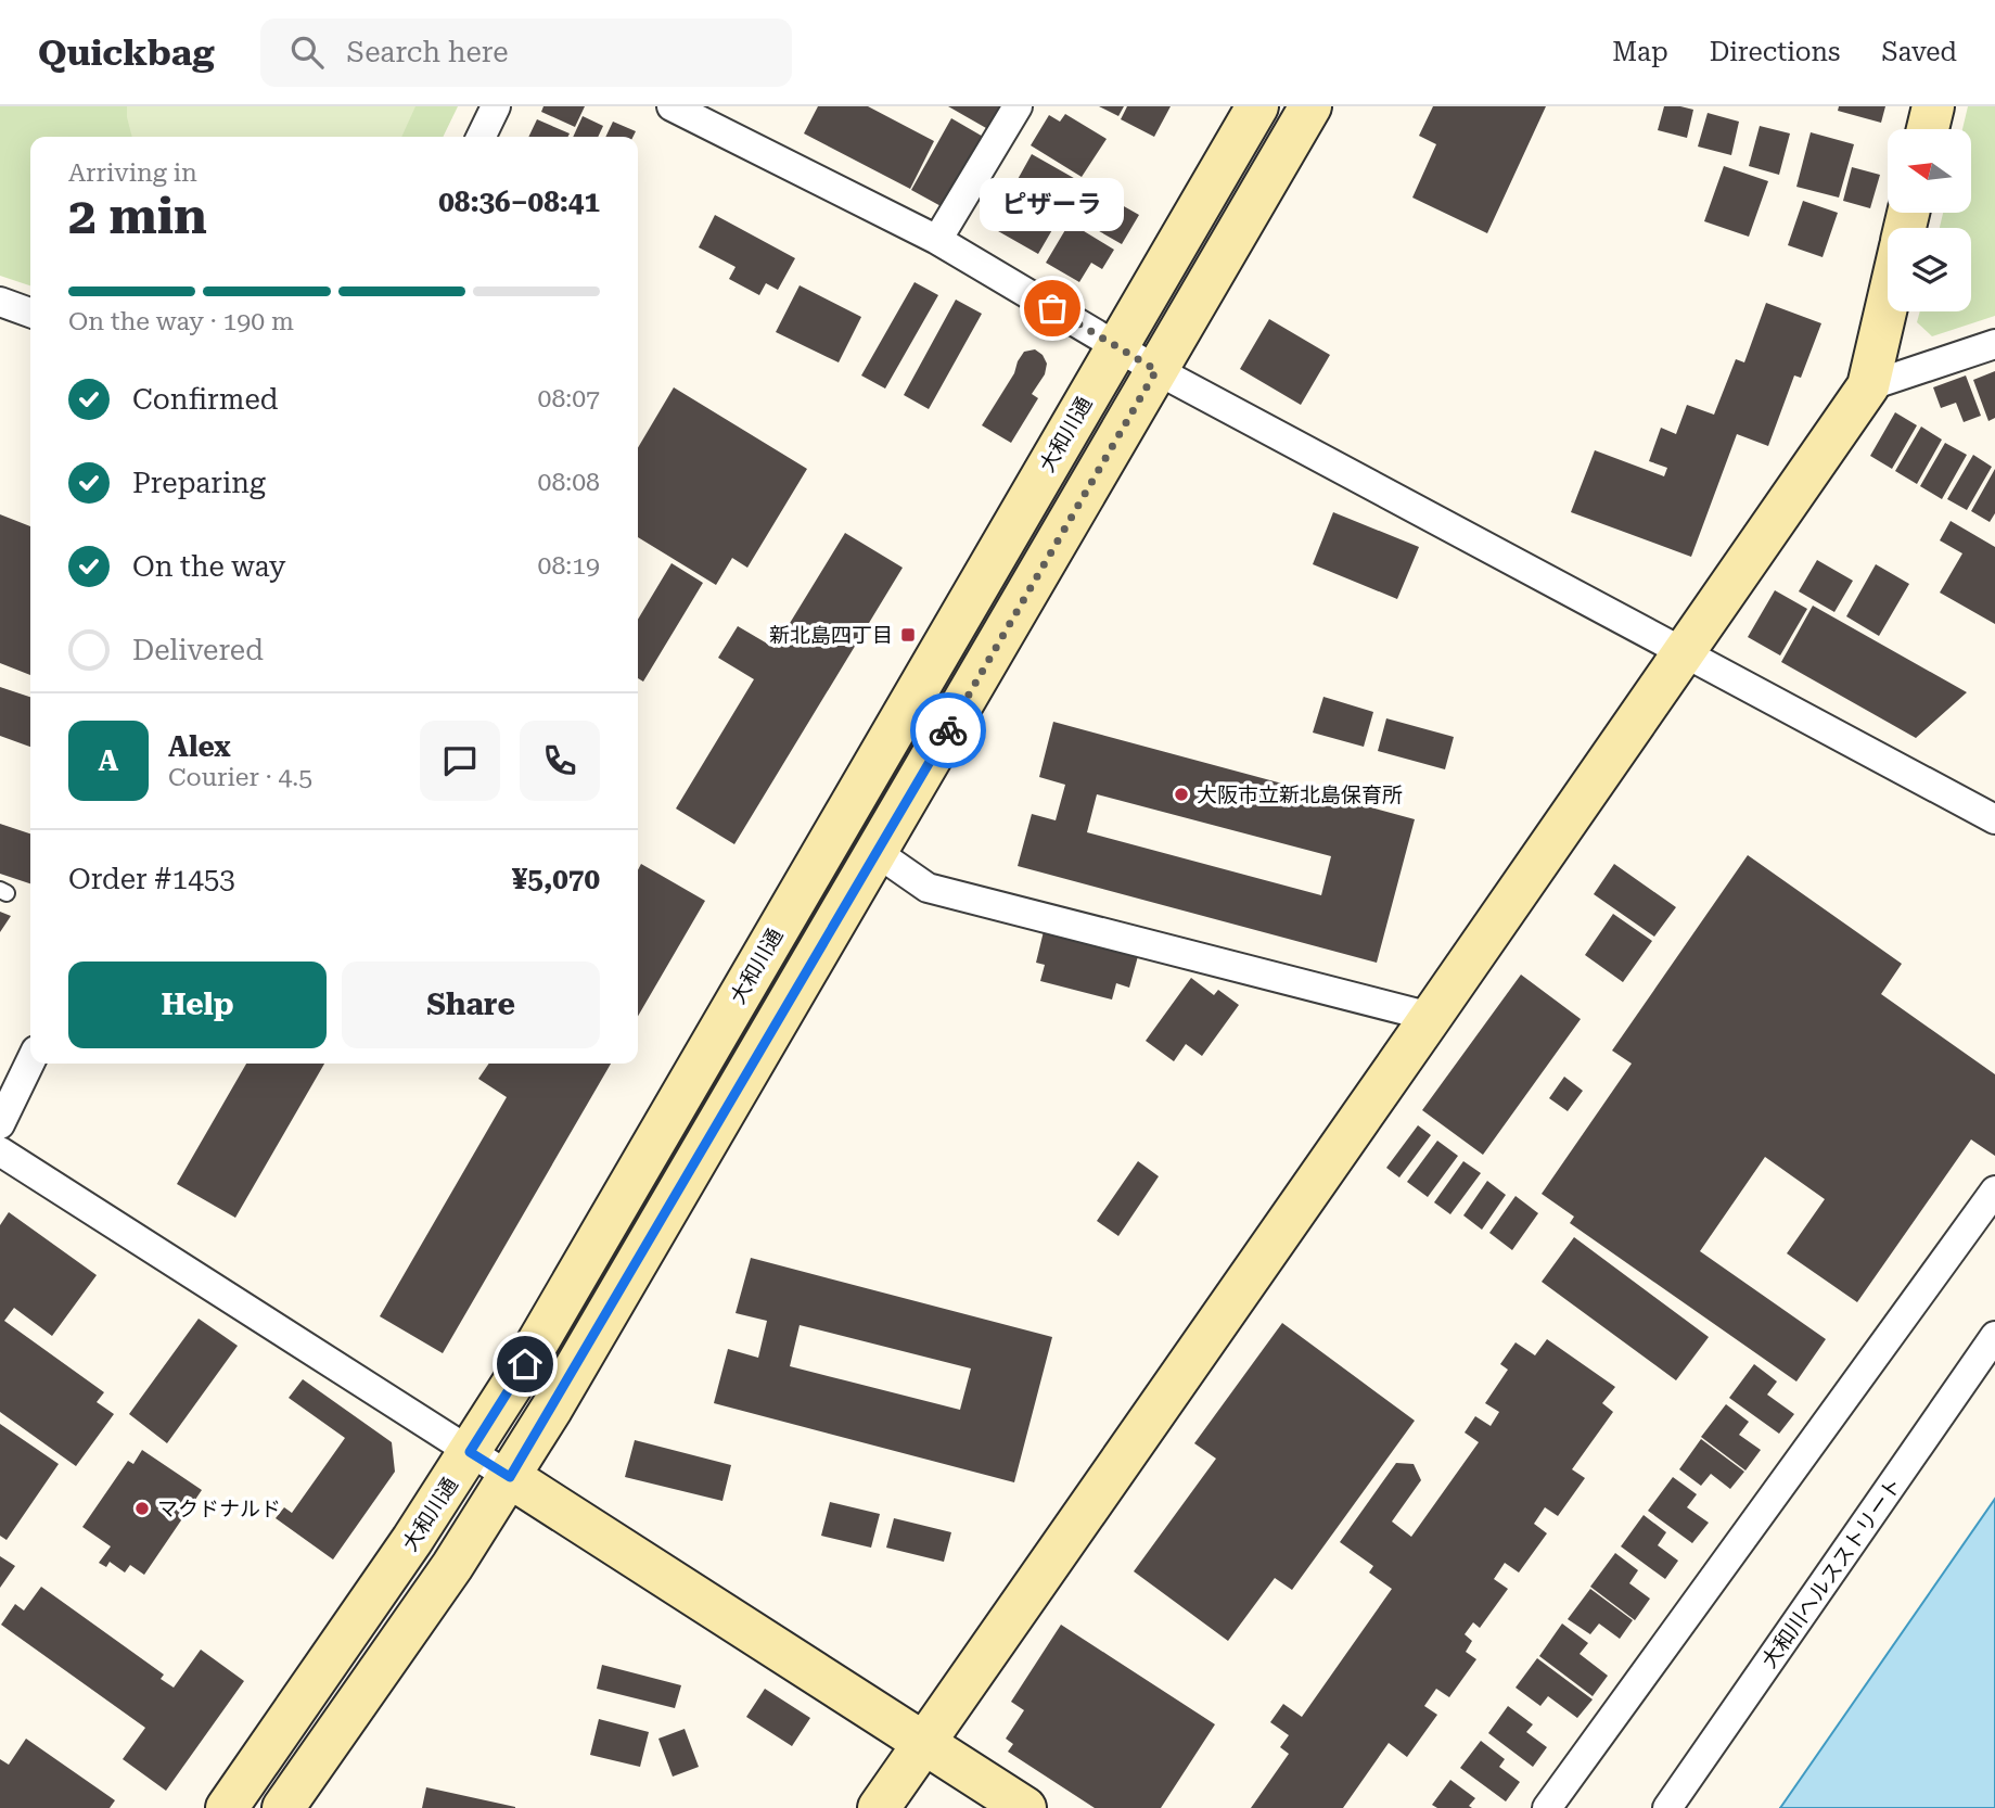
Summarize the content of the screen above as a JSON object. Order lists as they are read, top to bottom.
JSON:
{
  "streets": {
    "street": ["大和川通", "大和川ヘルスストリート"]
  },
  "places": {
    "other": ["ピザーラ", "大阪市立新北島保育所", "マクドナルド"],
    "transit": ["新北島四丁目"]
  },
  "north": "left",
  "page": {
    "header": "Quickbag",
    "search": "Search here",
    "nav": ["Map", "Directions", "Saved"],
    "heading": ["2 min", "Arriving in", "08:36–08:41"],
    "panel": [
      "Alex",
      "Courier · 4.5",
      "Order #1453",
      "¥5,070"
    ],
    "bubble": "ピザーラ",
    "bar": "On the way · 190 m",
    "list": [
      ["Confirmed", "08:07"],
      ["Preparing", "08:08"],
      ["On the way", "08:19"],
      "Delivered"
    ],
    "round": "A",
    "buttons": ["Help", "Share"]
  }
}
